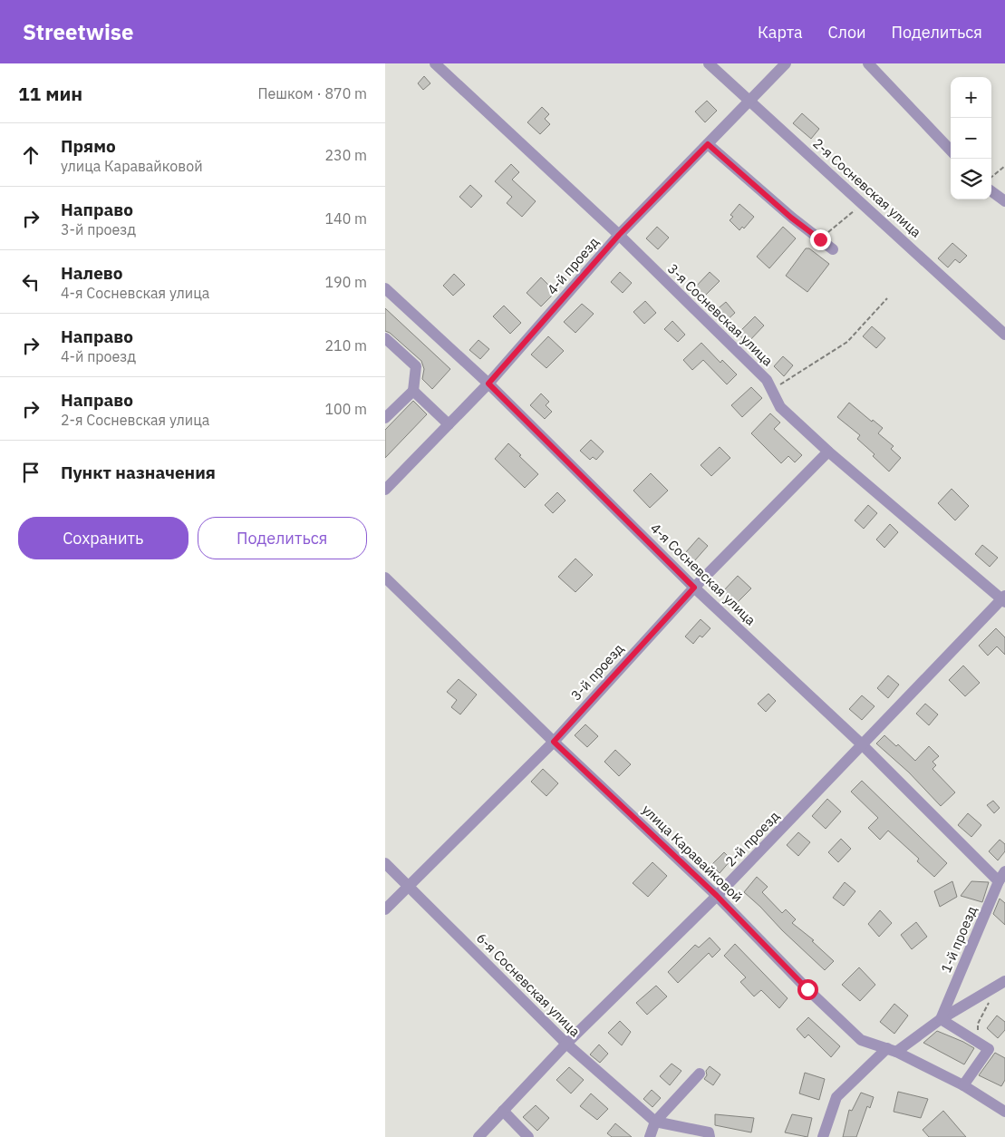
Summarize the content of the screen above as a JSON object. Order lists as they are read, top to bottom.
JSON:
{
  "streets": {
    "street": [
      "2-я Сосневская улица",
      "4-й проезд",
      "3-я Сосневская улица",
      "4-я Сосневская улица",
      "3-й проезд",
      "2-й проезд",
      "улица Каравайковой",
      "1-й проезд",
      "6-я Сосневская улица"
    ]
  },
  "crossings": [
    ["2-я Сосневская улица", "4-й проезд"],
    ["4-й проезд", "3-я Сосневская улица"],
    ["4-й проезд", "4-я Сосневская улица"],
    ["3-я Сосневская улица", "3-й проезд"],
    ["3-я Сосневская улица", "2-й проезд"],
    ["4-я Сосневская улица", "3-й проезд"],
    ["4-я Сосневская улица", "2-й проезд"],
    ["4-я Сосневская улица", "1-й проезд"],
    ["3-й проезд", "улица Каравайковой"],
    ["3-й проезд", "6-я Сосневская улица"],
    ["2-й проезд", "улица Каравайковой"],
    ["2-й проезд", "6-я Сосневская улица"]
  ],
  "page": {
    "header": "Streetwise",
    "nav": ["Карта", "Слои", "Поделиться"],
    "heading": ["11 мин", "Пешком · 870 m"],
    "map_buttons": ["+", "−"],
    "list": [
      ["Прямо", "улица Каравайковой", "230 m"],
      ["Направо", "3-й проезд", "140 m"],
      ["Налево", "4-я Сосневская улица", "190 m"],
      ["Направо", "4-й проезд", "210 m"],
      ["Направо", "2-я Сосневская улица", "100 m"],
      "Пункт назначения"
    ],
    "buttons": ["Сохранить", "Поделиться"]
  }
}
